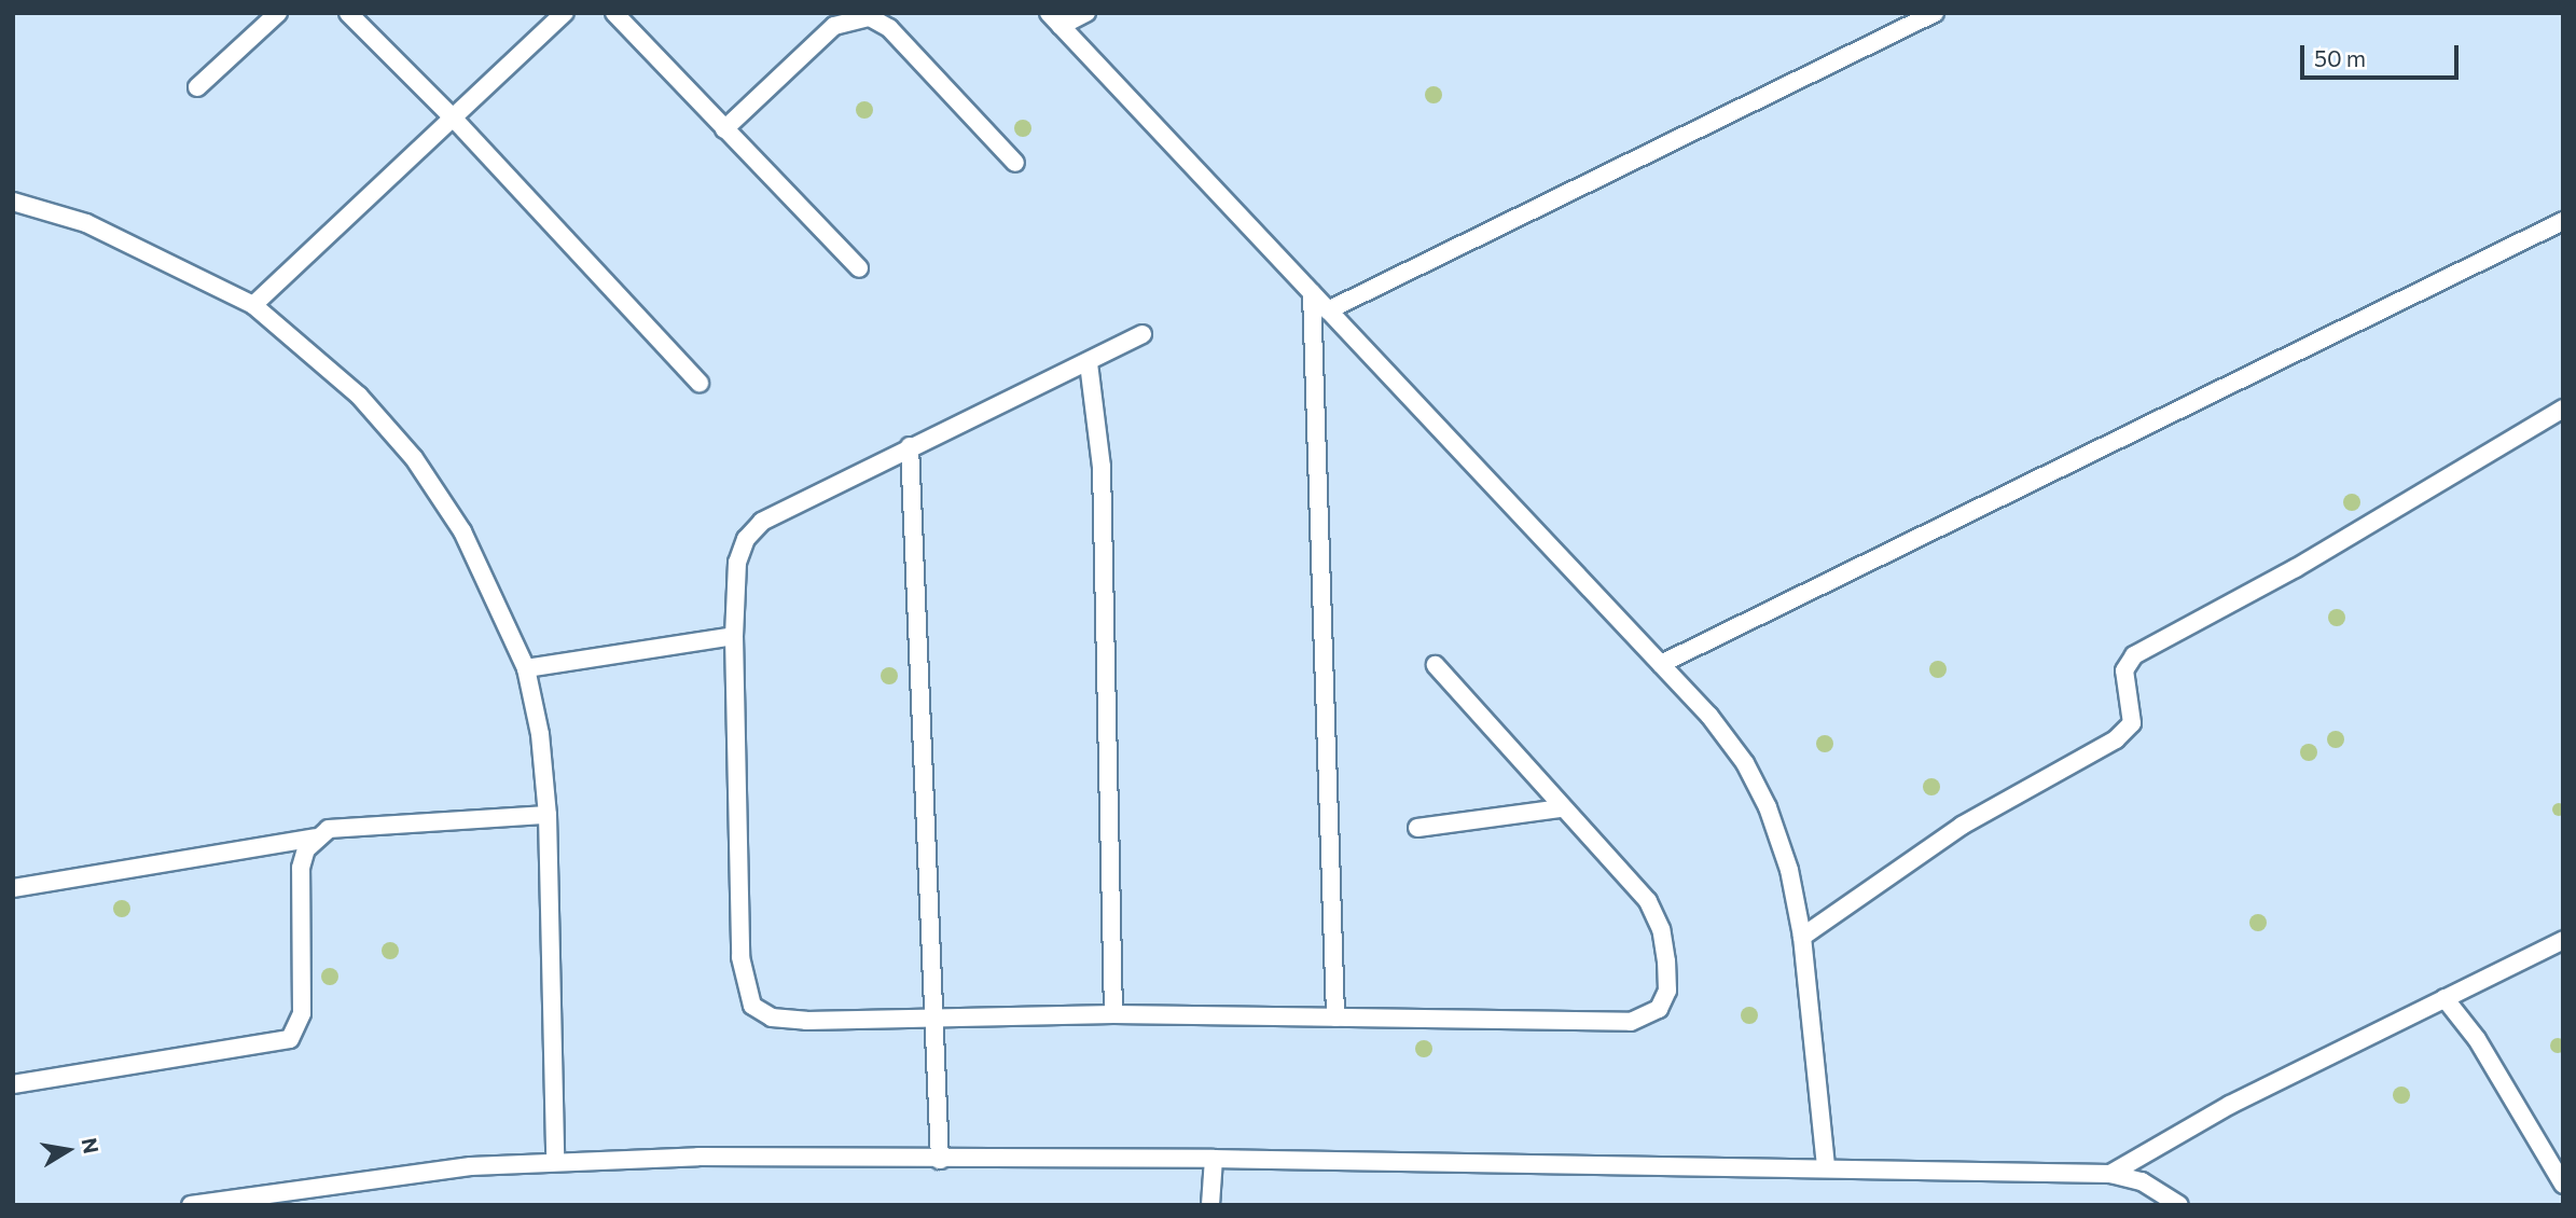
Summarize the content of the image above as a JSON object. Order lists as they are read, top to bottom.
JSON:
{
  "scale_bar": "50 m",
  "north": "right"
}
